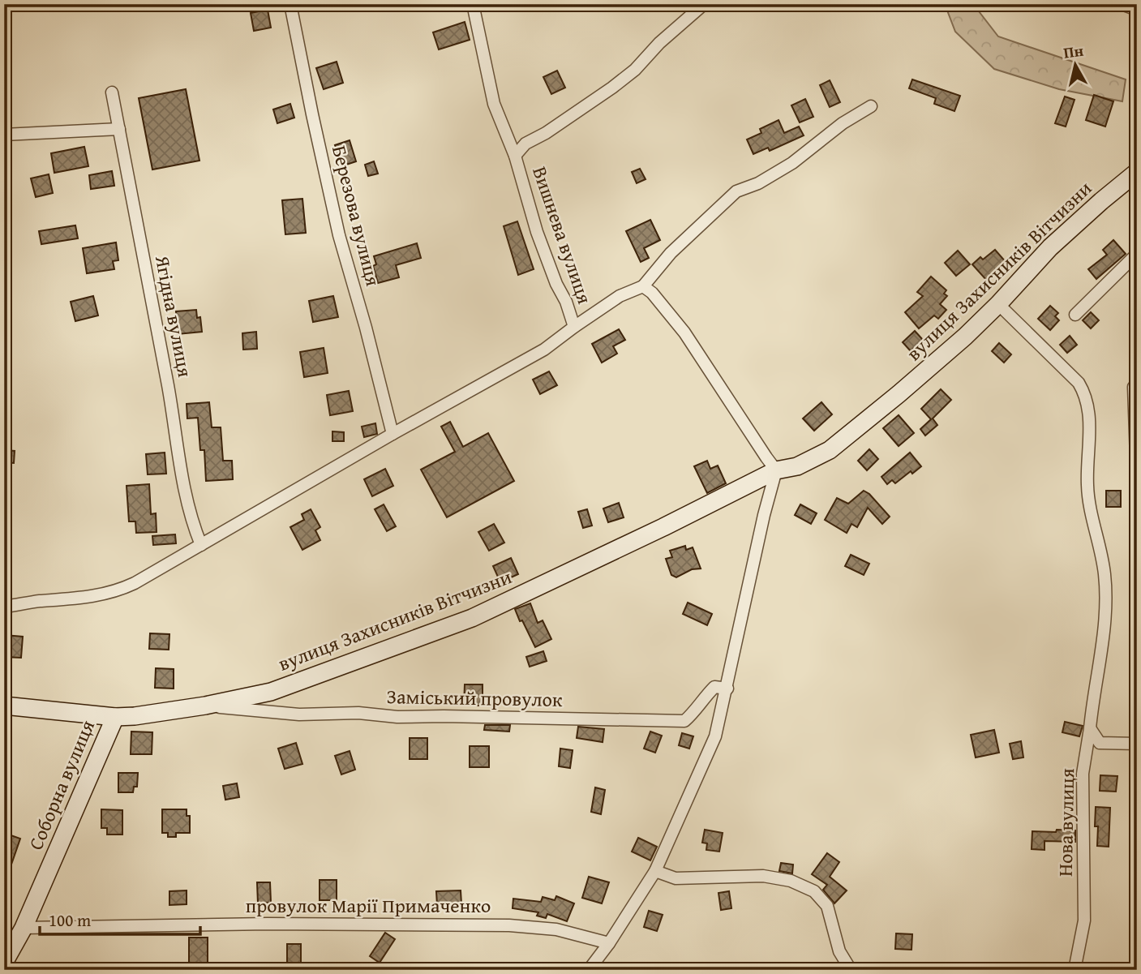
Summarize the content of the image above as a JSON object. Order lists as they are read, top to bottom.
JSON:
{
  "streets": {
    "street": [
      "Березова вулиця",
      "Вишнева вулиця",
      "вулиця Захисників Вітчизни",
      "Ягідна вулиця",
      "Заміський провулок",
      "Соборна вулиця",
      "Нова вулиця",
      "провулок Марії Примаченко"
    ]
  },
  "crossings": [
    ["вулиця Захисників Вітчизни", "Заміський провулок"],
    ["вулиця Захисників Вітчизни", "Соборна вулиця"],
    ["вулиця Захисників Вітчизни", "Нова вулиця"],
    ["Соборна вулиця", "провулок Марії Примаченко"]
  ],
  "scale_bar": "100 m",
  "north": "top"
}
